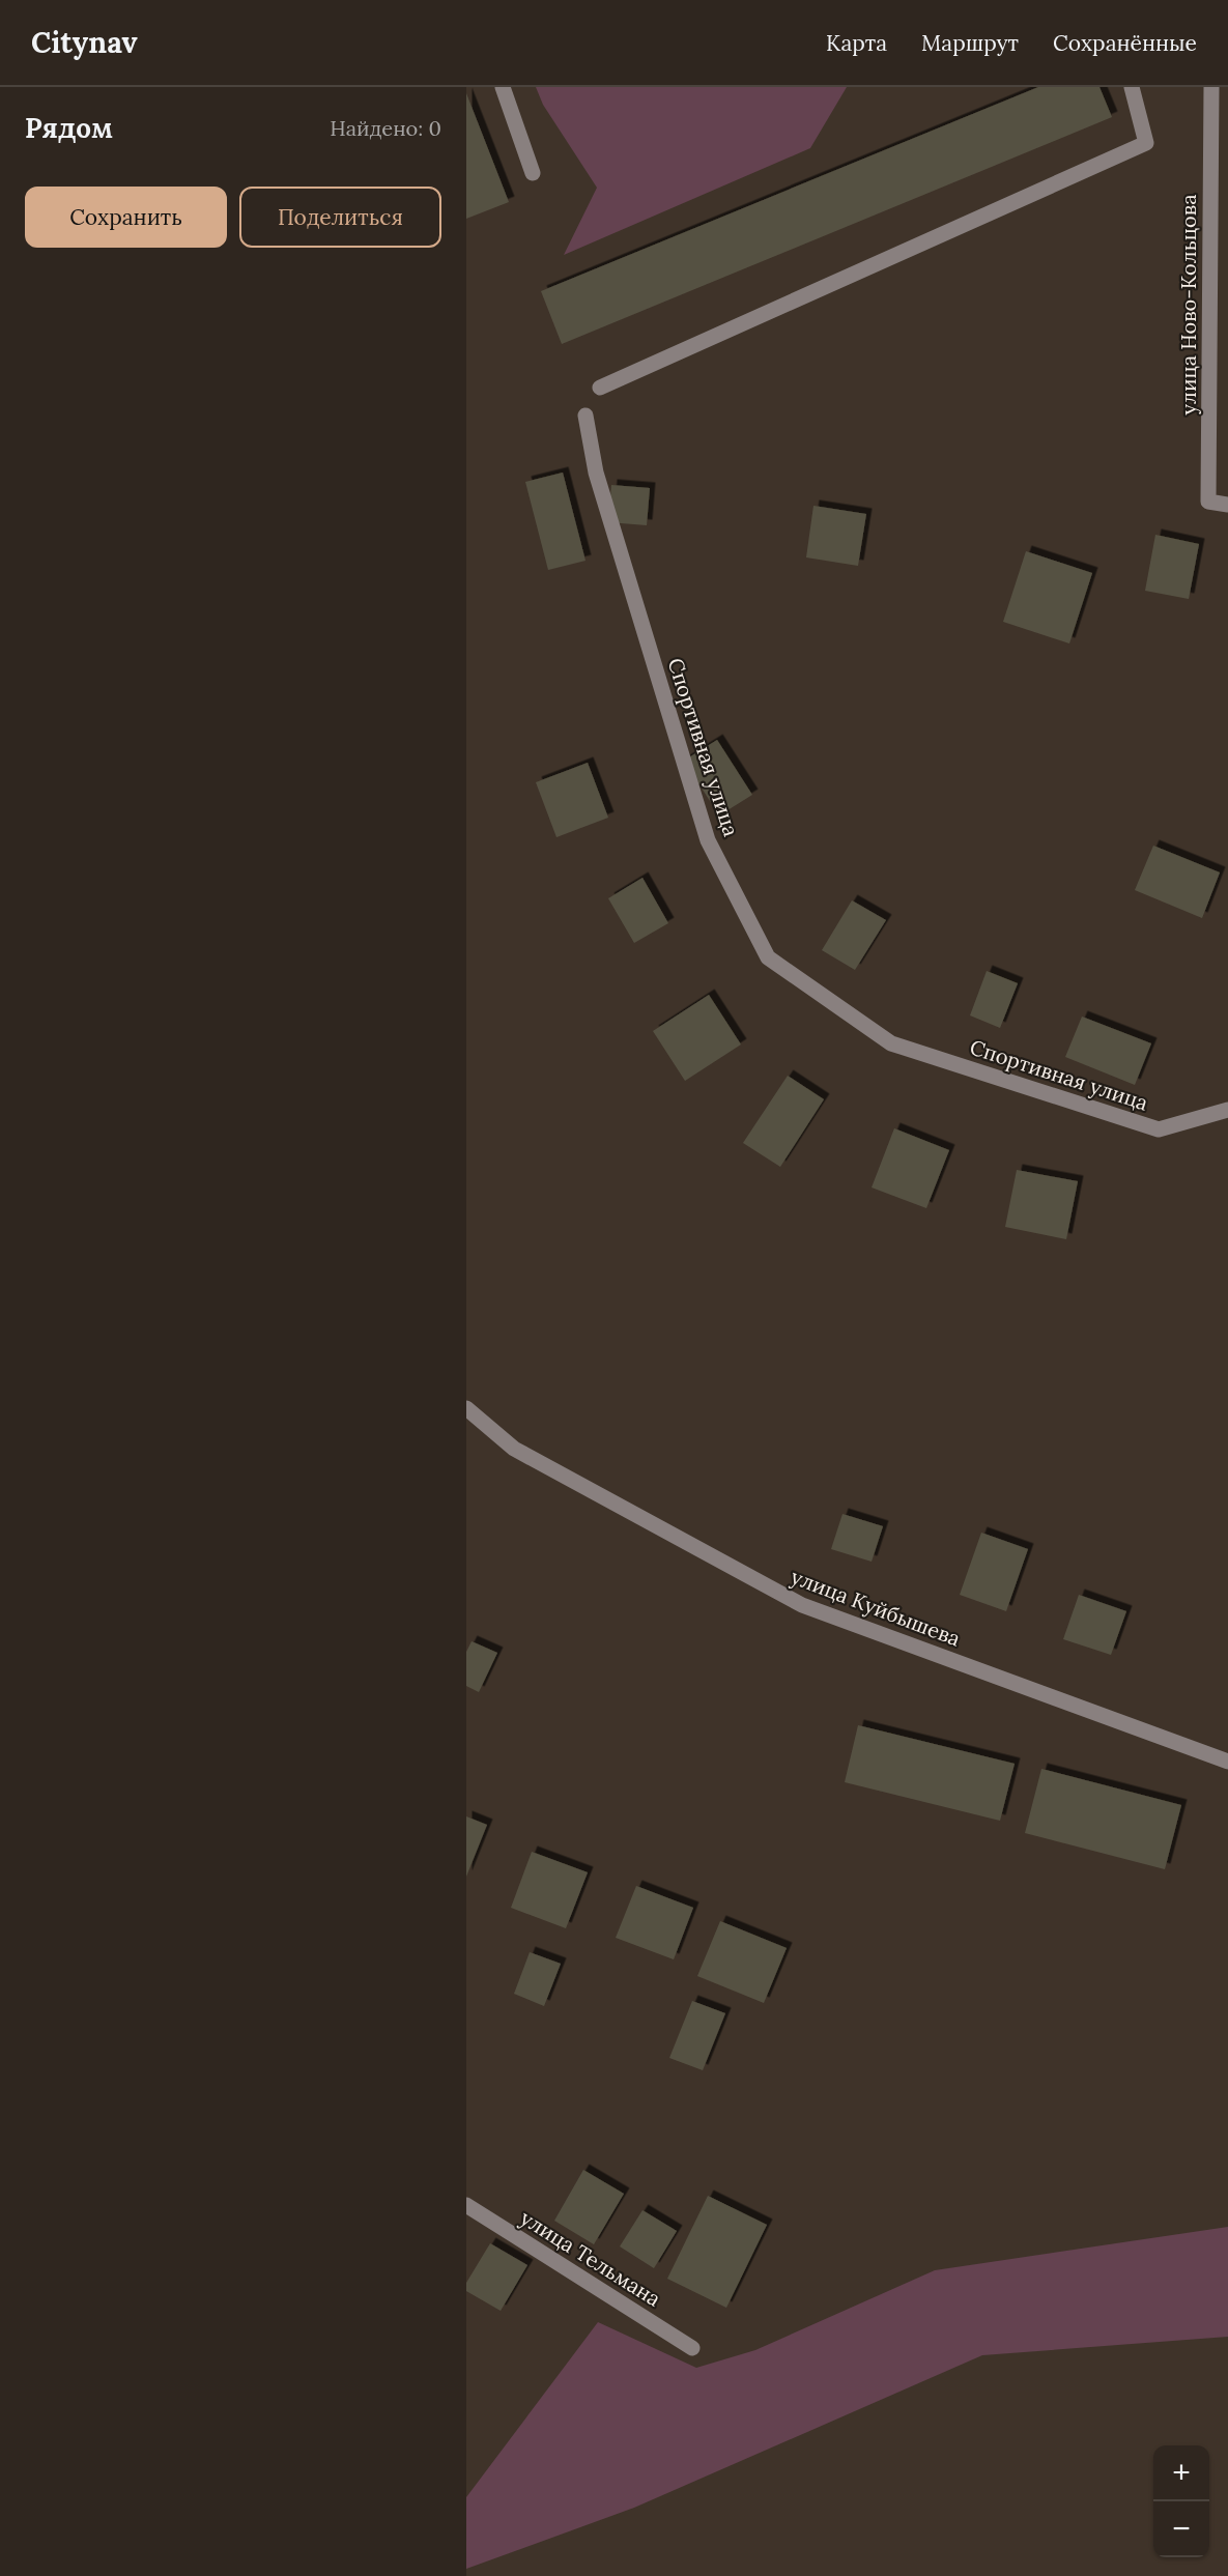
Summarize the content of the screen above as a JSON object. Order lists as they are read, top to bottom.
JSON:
{
  "streets": {
    "street": [
      "улица Ново-Кольцова",
      "Спортивная улица",
      "улица Куйбышева",
      "улица Тельмана"
    ]
  },
  "page": {
    "header": "Citynav",
    "nav": ["Карта", "Маршрут", "Сохранённые"],
    "heading": ["Рядом", "Найдено: 0"],
    "buttons": ["Сохранить", "Поделиться"],
    "map_buttons": ["+", "−"]
  }
}
